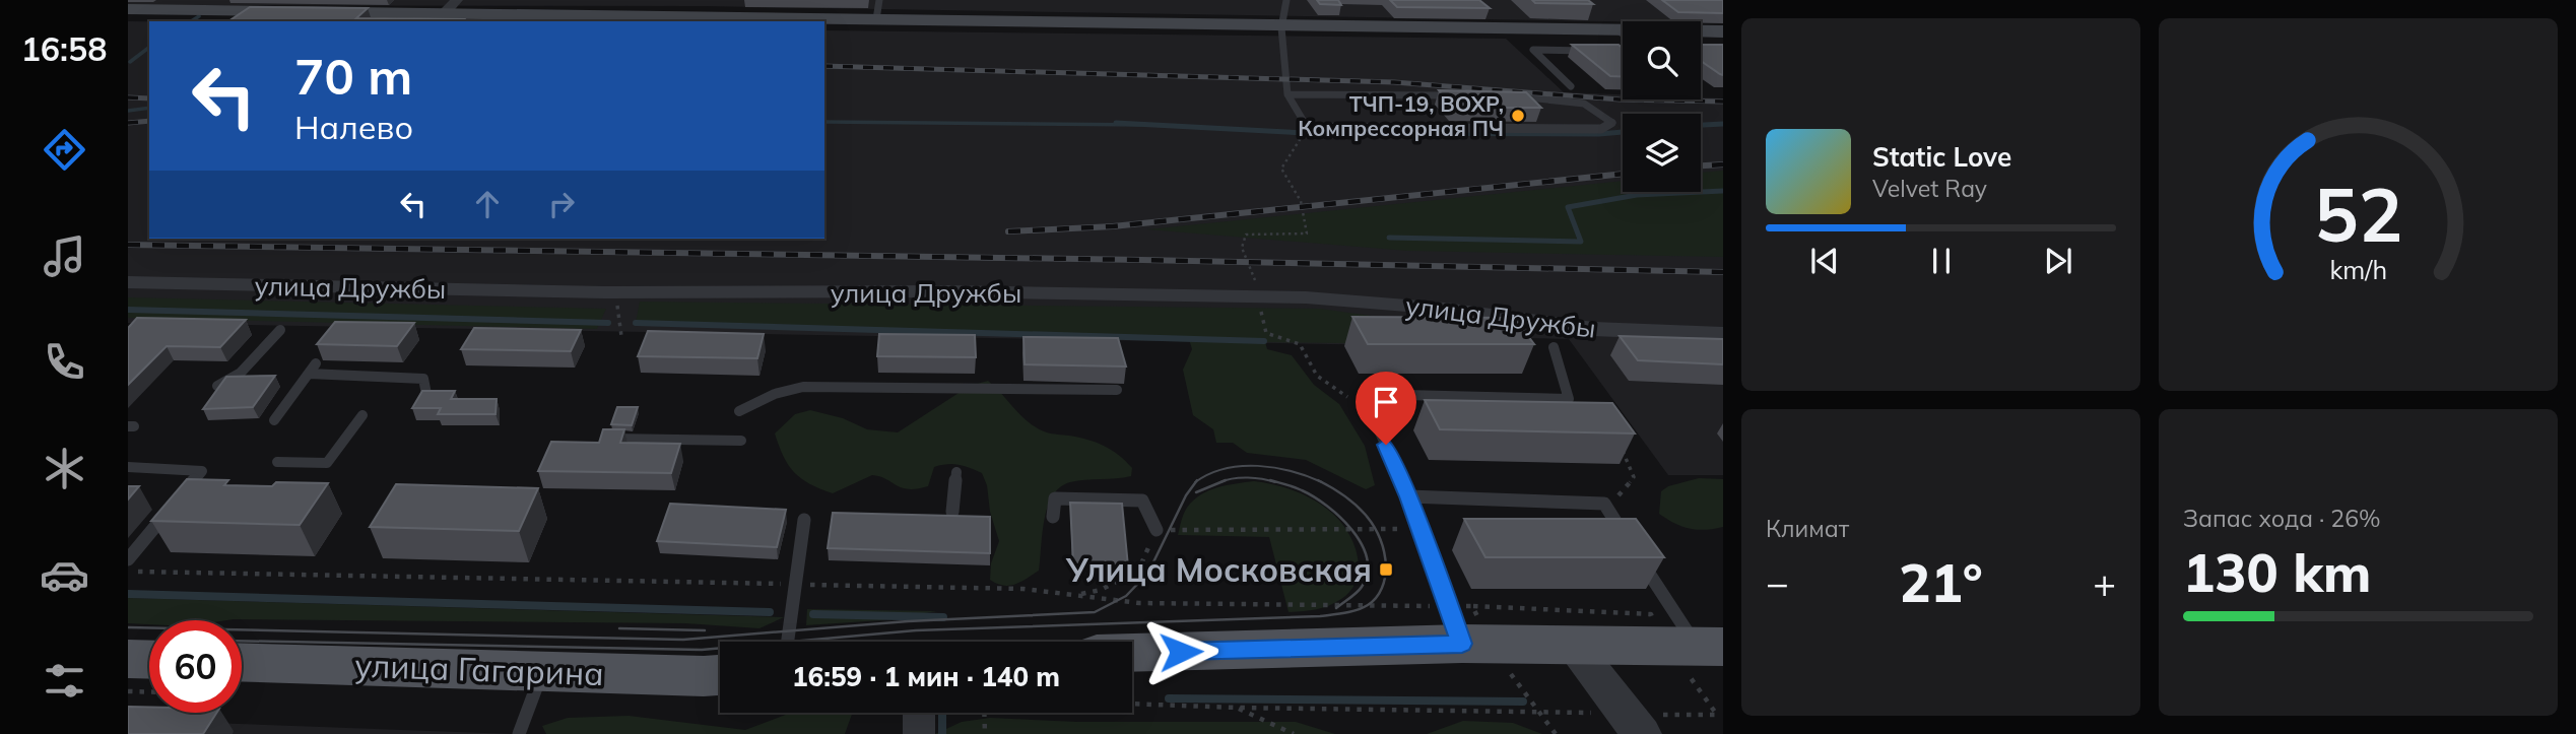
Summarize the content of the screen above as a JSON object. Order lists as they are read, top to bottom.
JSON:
{
  "streets": {
    "main road": ["улица Гагарина"],
    "street": ["улица Дружбы"]
  },
  "places": {
    "other": ["ТЧП-19, ВОХР, Компрессорная ПЧ"],
    "transit": ["Улица Московская"]
  },
  "page": {
    "tabs": "16:58",
    "turn": ["70 m", "Налево"],
    "song": ["Static Love", "Velvet Ray"],
    "tile": [
      "Климат",
      ["Запас хода · 26%", "130 km"]
    ],
    "heat": ["−", "21°", "+"],
    "limit": "60",
    "trip": "16:59 · 1 мин · 140 m",
    "gauge": ["52", "km/h"]
  }
}
